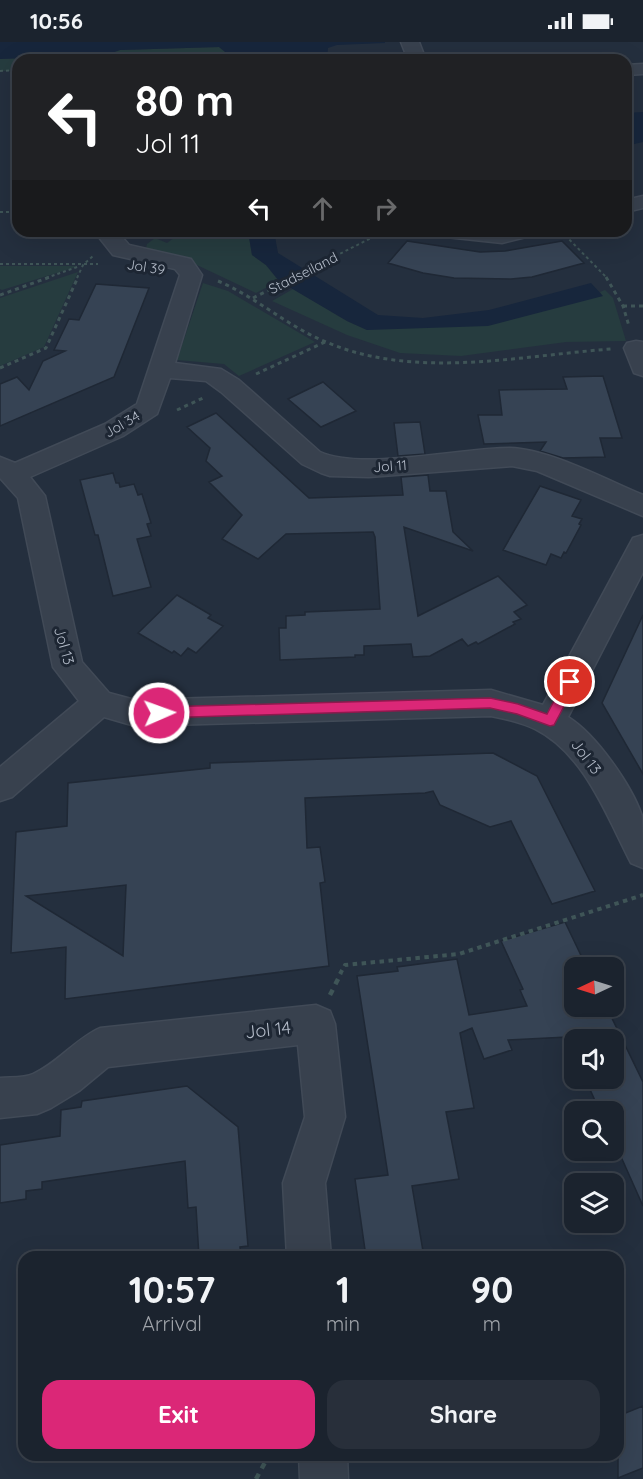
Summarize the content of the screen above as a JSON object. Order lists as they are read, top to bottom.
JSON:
{
  "streets": {
    "street": [
      "Jol 39",
      "Jol 34",
      "Jol 11",
      "Jol 13",
      "Jol 14"
    ],
    "path": ["Stadseiland"]
  },
  "crossings": [
    ["Jol 39", "Jol 34"],
    ["Jol 34", "Jol 11"],
    ["Jol 34", "Jol 13"]
  ],
  "north": "left",
  "page": {
    "status": "10:56",
    "turn": ["80 m", "Jol 11"],
    "eta": [
      "10:57",
      "Arrival",
      "1",
      "min",
      "90",
      "m"
    ],
    "buttons": ["Exit", "Share"]
  }
}
